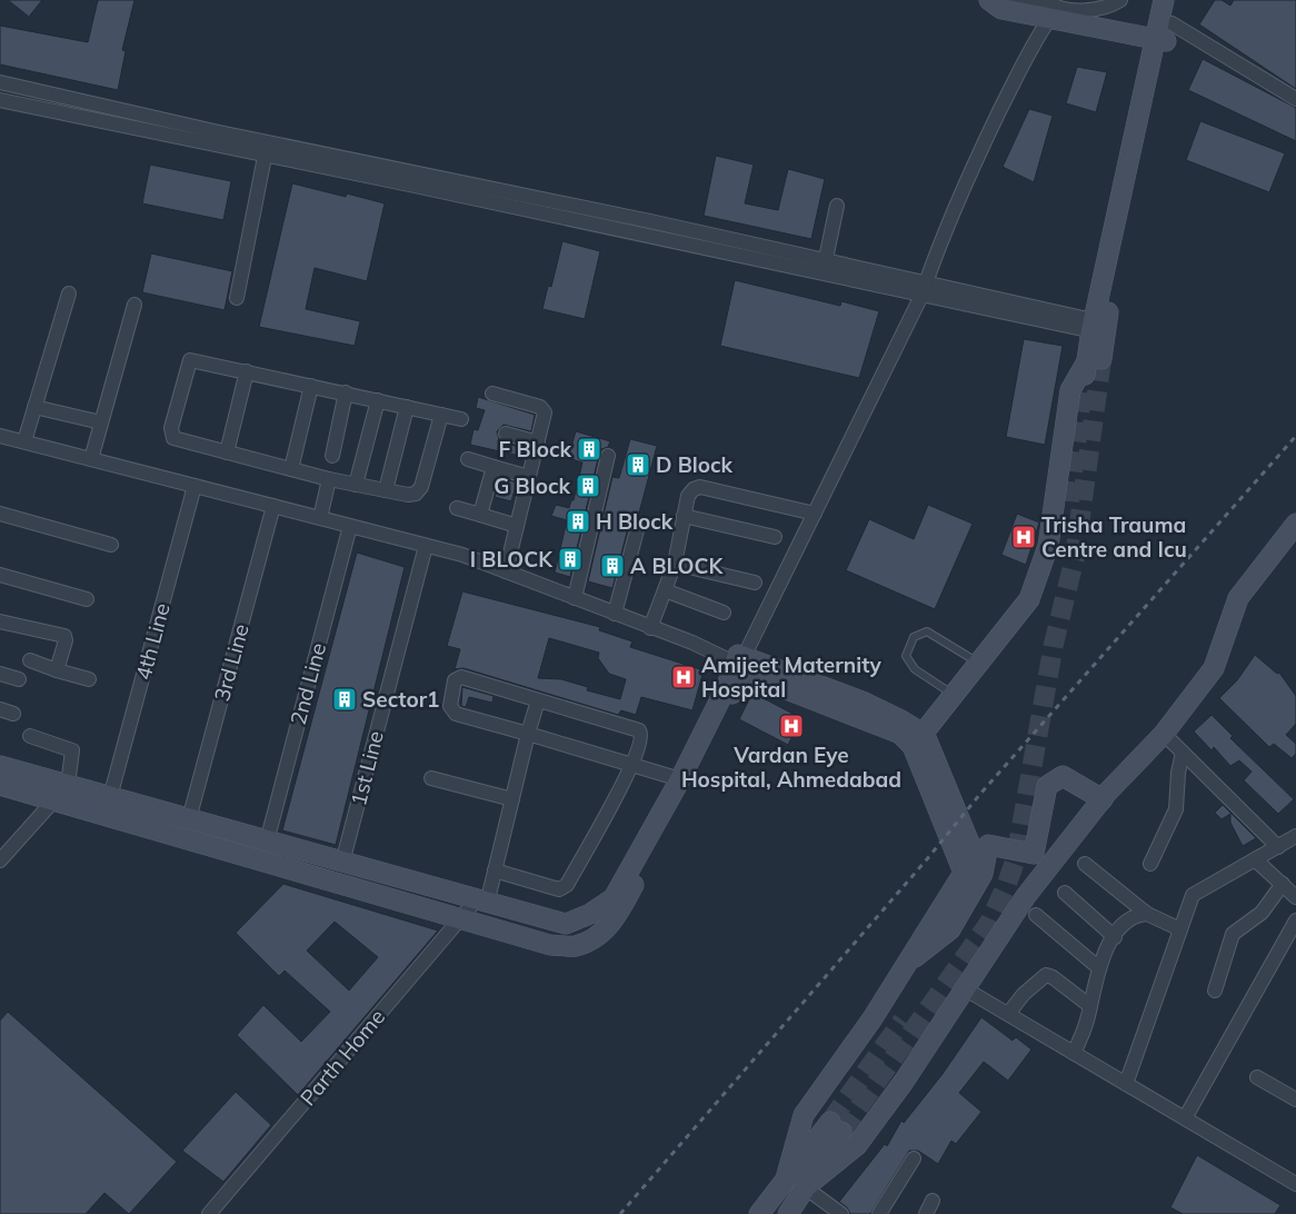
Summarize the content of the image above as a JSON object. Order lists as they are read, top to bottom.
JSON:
{
  "streets": {
    "street": [
      "4th Line",
      "3rd Line",
      "2nd Line",
      "1st Line",
      "Parth Home"
    ]
  },
  "places": {
    "building": [
      "F Block",
      "D Block",
      "G Block",
      "H Block",
      "I BLOCK",
      "A BLOCK",
      "Sector1"
    ],
    "hospital": ["Trisha Trauma Centre and Icu", "Amijeet Maternity Hospital", "Vardan Eye Hospital, Ahmedabad"]
  }
}
